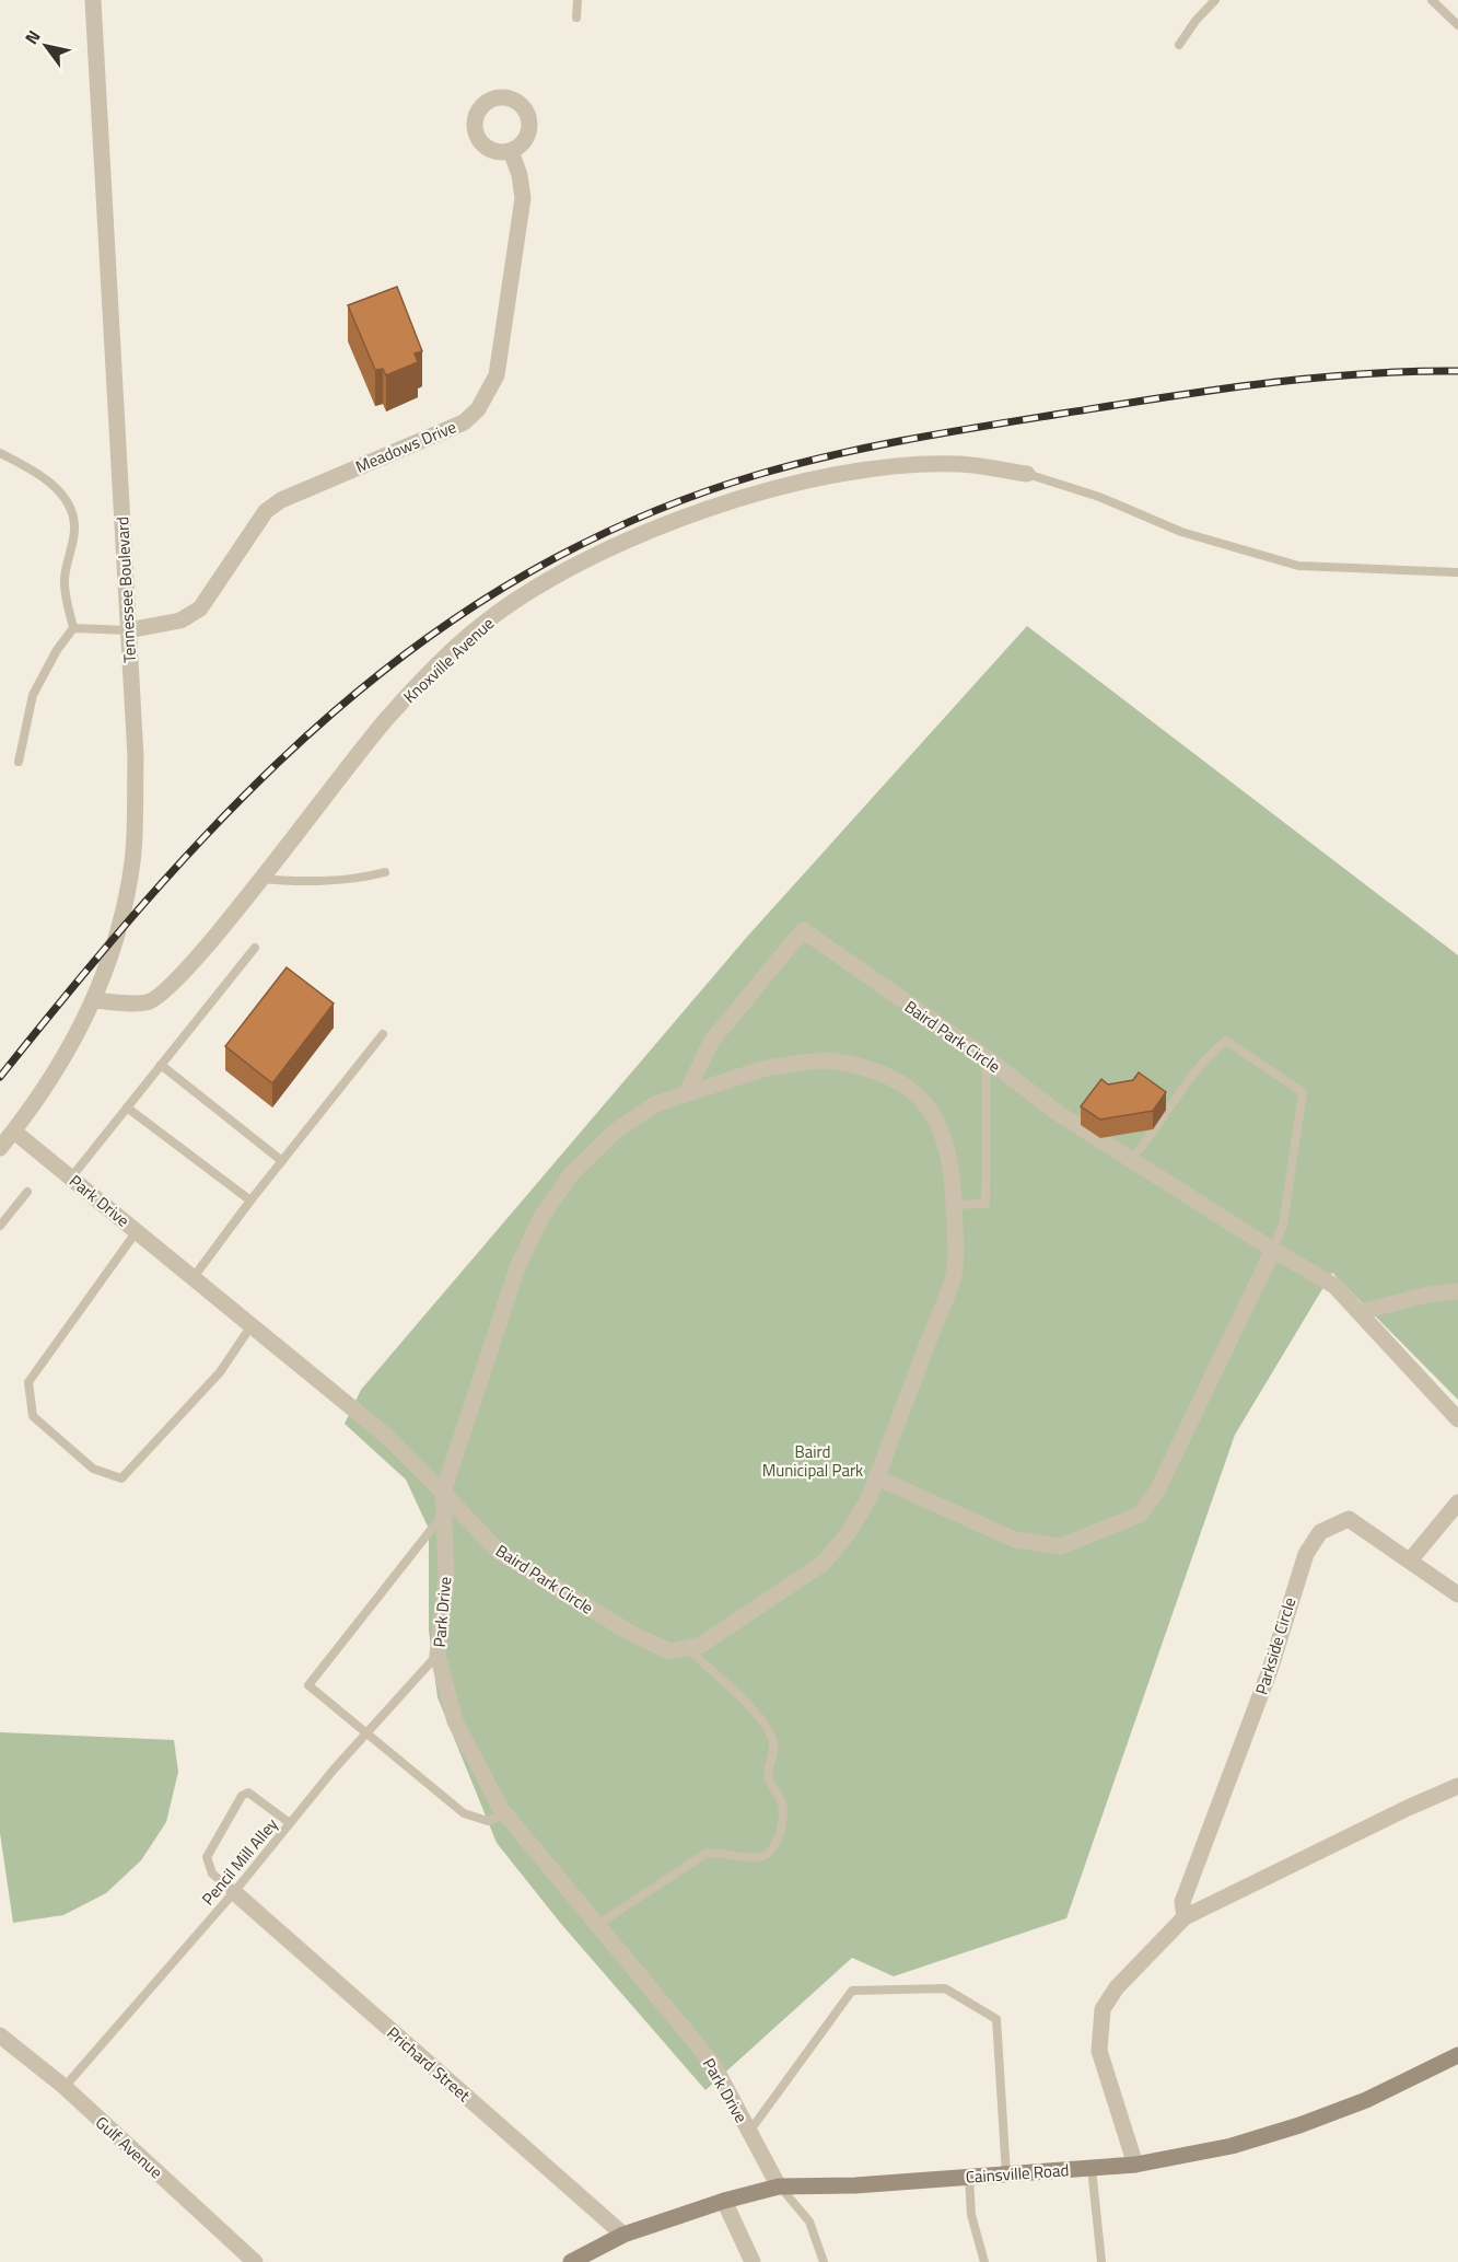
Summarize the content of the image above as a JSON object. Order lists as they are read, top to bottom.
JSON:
{
  "streets": {
    "main road": ["Cainsville Road"],
    "street": [
      "Meadows Drive",
      "Tennessee Boulevard",
      "Knoxville Avenue",
      "Baird Park Circle",
      "Park Drive",
      "Parkside Circle",
      "Prichard Street",
      "Gulf Avenue"
    ],
    "lane": ["Pencil Mill Alley"]
  },
  "crossings": [
    ["Meadows Drive", "Tennessee Boulevard"],
    ["Tennessee Boulevard", "Knoxville Avenue"],
    ["Tennessee Boulevard", "Park Drive"],
    ["Baird Park Circle", "Park Drive"],
    ["Park Drive", "Pencil Mill Alley"],
    ["Park Drive", "Cainsville Road"],
    ["Pencil Mill Alley", "Prichard Street"],
    ["Pencil Mill Alley", "Gulf Avenue"],
    ["Prichard Street", "Cainsville Road"]
  ],
  "parks": ["Baird Municipal Park"],
  "north": "top left"
}
